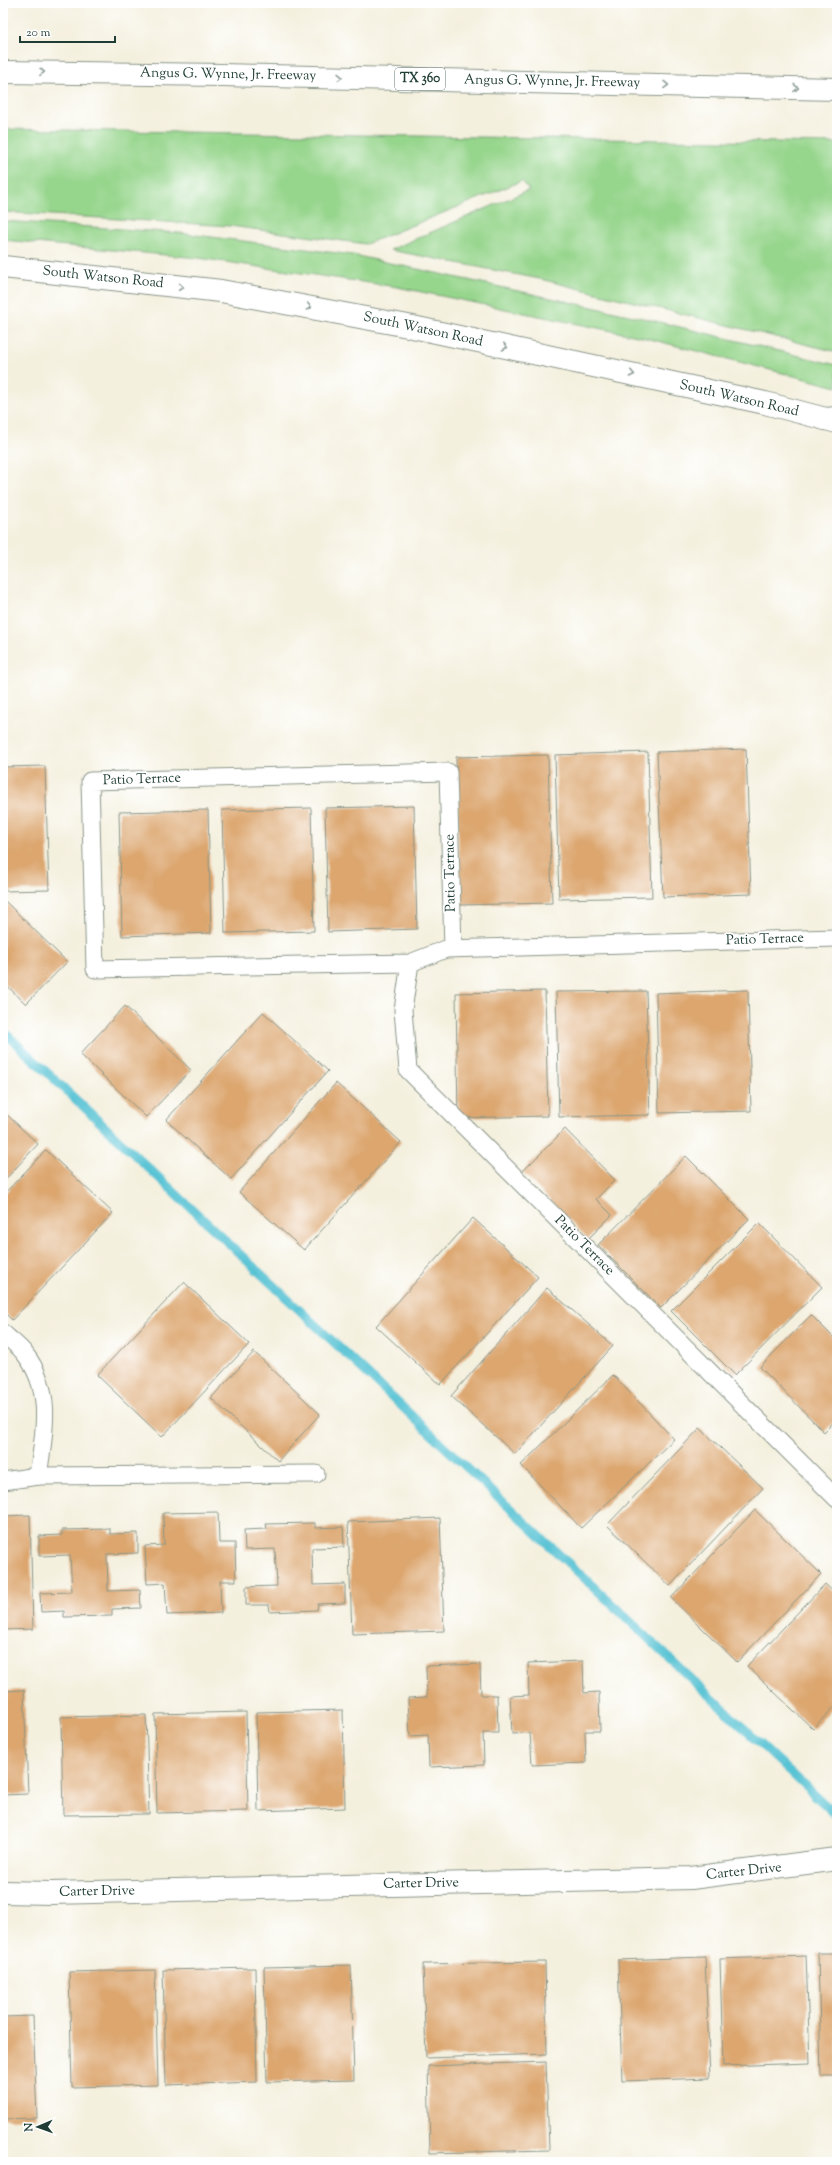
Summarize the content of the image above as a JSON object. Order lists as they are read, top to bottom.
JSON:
{
  "streets": {
    "main road": [
      "Angus G. Wynne, Jr. Freeway",
      "TX 360",
      "South Watson Road",
      "Carter Drive"
    ],
    "lane": ["Patio Terrace"]
  },
  "one_way": ["Angus G. Wynne, Jr. Freeway", "South Watson Road"],
  "scale_bar": "20 m",
  "north": "left"
}
